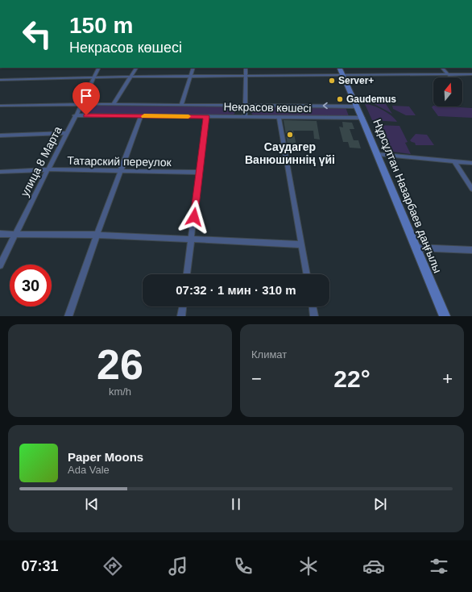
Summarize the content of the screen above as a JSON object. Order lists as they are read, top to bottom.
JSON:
{
  "streets": {
    "main road": ["Нұрсұлтан Назарбаев даңғылы"],
    "street": ["Некрасов көшесі", "улица 8 Марта", "Татарский переулок"]
  },
  "crossings": [
    ["Некрасов көшесі", "улица 8 Марта"],
    ["Некрасов көшесі", "Нұрсұлтан Назарбаев даңғылы"],
    ["улица 8 Марта", "Татарский переулок"]
  ],
  "places": ["Server+", "Gaudemus", "Саудагер Ванюшиннің үйі"],
  "north": "top",
  "page": {
    "turn": ["150 m", "Некрасов көшесі"],
    "limit": "30",
    "trip": "07:32 · 1 мин · 310 m",
    "tile": [
      ["26", "km/h"],
      "Климат"
    ],
    "heat": ["−", "22°", "+"],
    "song": ["Paper Moons", "Ada Vale"],
    "tabs": "07:31"
  }
}
